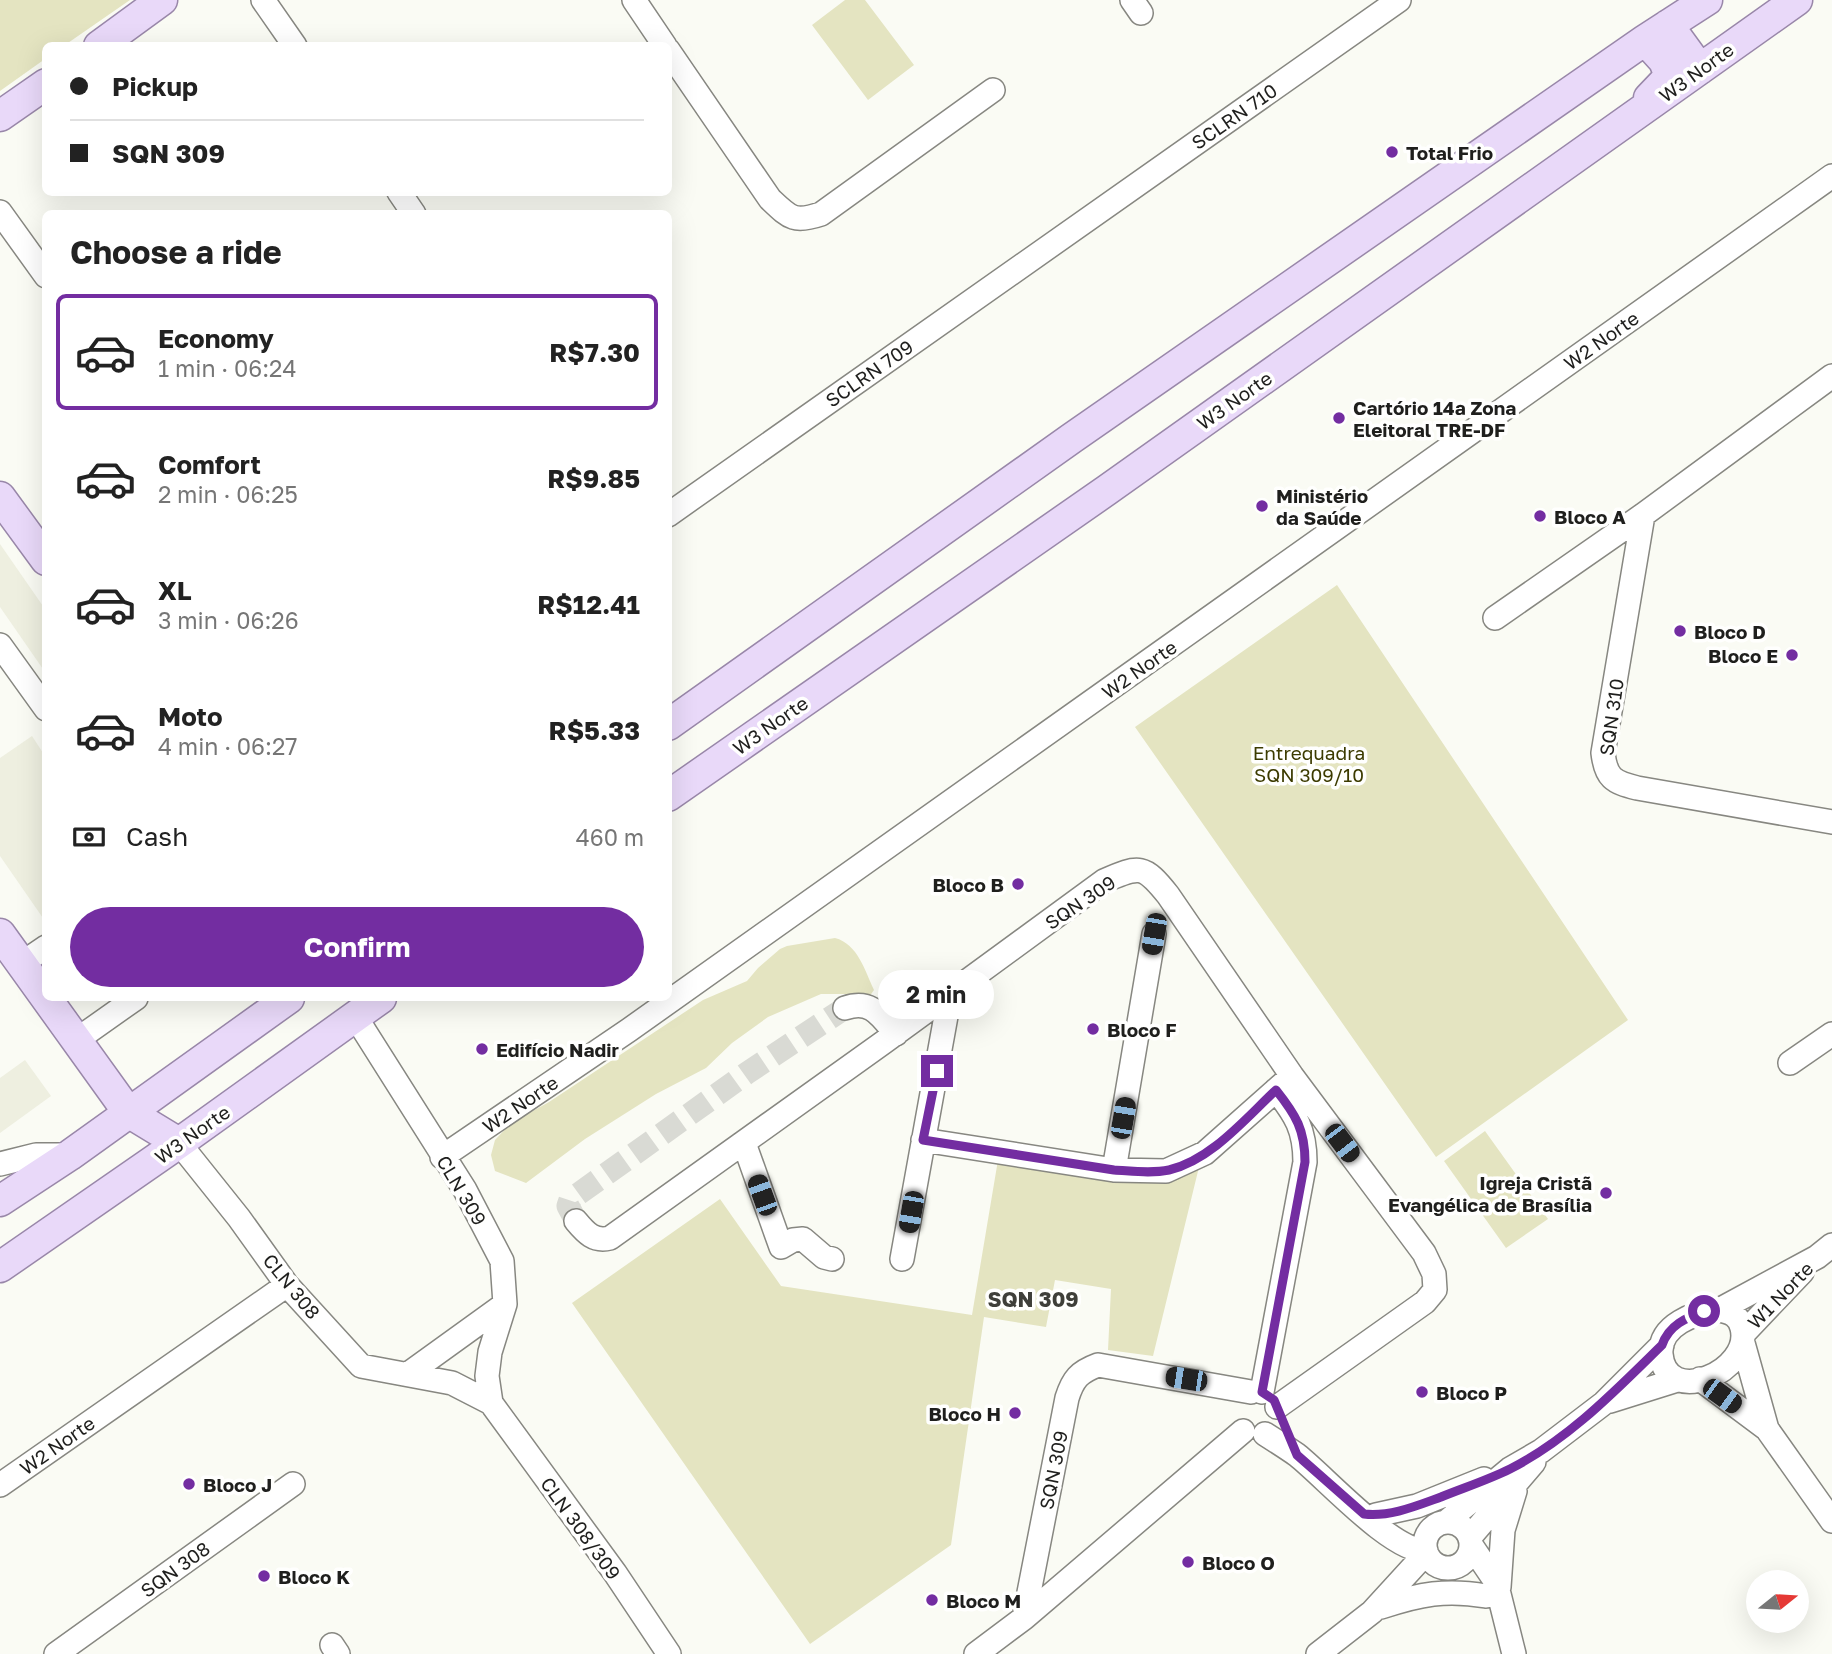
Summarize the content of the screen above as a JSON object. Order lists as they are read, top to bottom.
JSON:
{
  "streets": {
    "main road": ["W3 Norte", "CLN 308"],
    "street": [
      "SCLRN 710",
      "W2 Norte",
      "SCLRN 709",
      "SQN 310",
      "SQN 309",
      "CLN 309",
      "W1 Norte",
      "CLN 308/309",
      "SQN 308"
    ]
  },
  "crossings": [
    ["W3 Norte", "CLN 309"],
    ["W3 Norte", "CLN 308"],
    ["SCLRN 710", "SCLRN 709"],
    ["W2 Norte", "CLN 309"],
    ["W2 Norte", "CLN 308"],
    ["CLN 309", "CLN 308"],
    ["CLN 309", "CLN 308/309"],
    ["CLN 308", "CLN 308/309"]
  ],
  "districts": ["SQN 309"],
  "parks": ["Entrequadra SQN 309/10"],
  "places": [
    "Total Frio",
    "Cartório 14ª Zona Eleitoral TRE-DF",
    "Ministério da Saúde",
    "Bloco A",
    "Bloco D",
    "Bloco E",
    "Bloco B",
    "Bloco F",
    "Edifício Nadir",
    "Igreja Cristã Evangélica de Brasília",
    "Bloco P",
    "Bloco H",
    "Bloco J",
    "Bloco O",
    "Bloco K",
    "Bloco M"
  ],
  "north": "right",
  "page": {
    "banner": ["Pickup", "SQN 309"],
    "heading": "Choose a ride",
    "list": [
      {
        "name": "Economy",
        "note": "1 min · 06:24",
        "value": "R$7.30"
      },
      {
        "name": "Comfort",
        "note": "2 min · 06:25",
        "value": "R$9.85"
      },
      {
        "name": "XL",
        "note": "3 min · 06:26",
        "value": "R$12.41"
      },
      {
        "name": "Moto",
        "note": "4 min · 06:27",
        "value": "R$5.33"
      }
    ],
    "pay": ["Cash", "460 m"],
    "buttons": "Confirm",
    "bubble": "2 min"
  }
}
